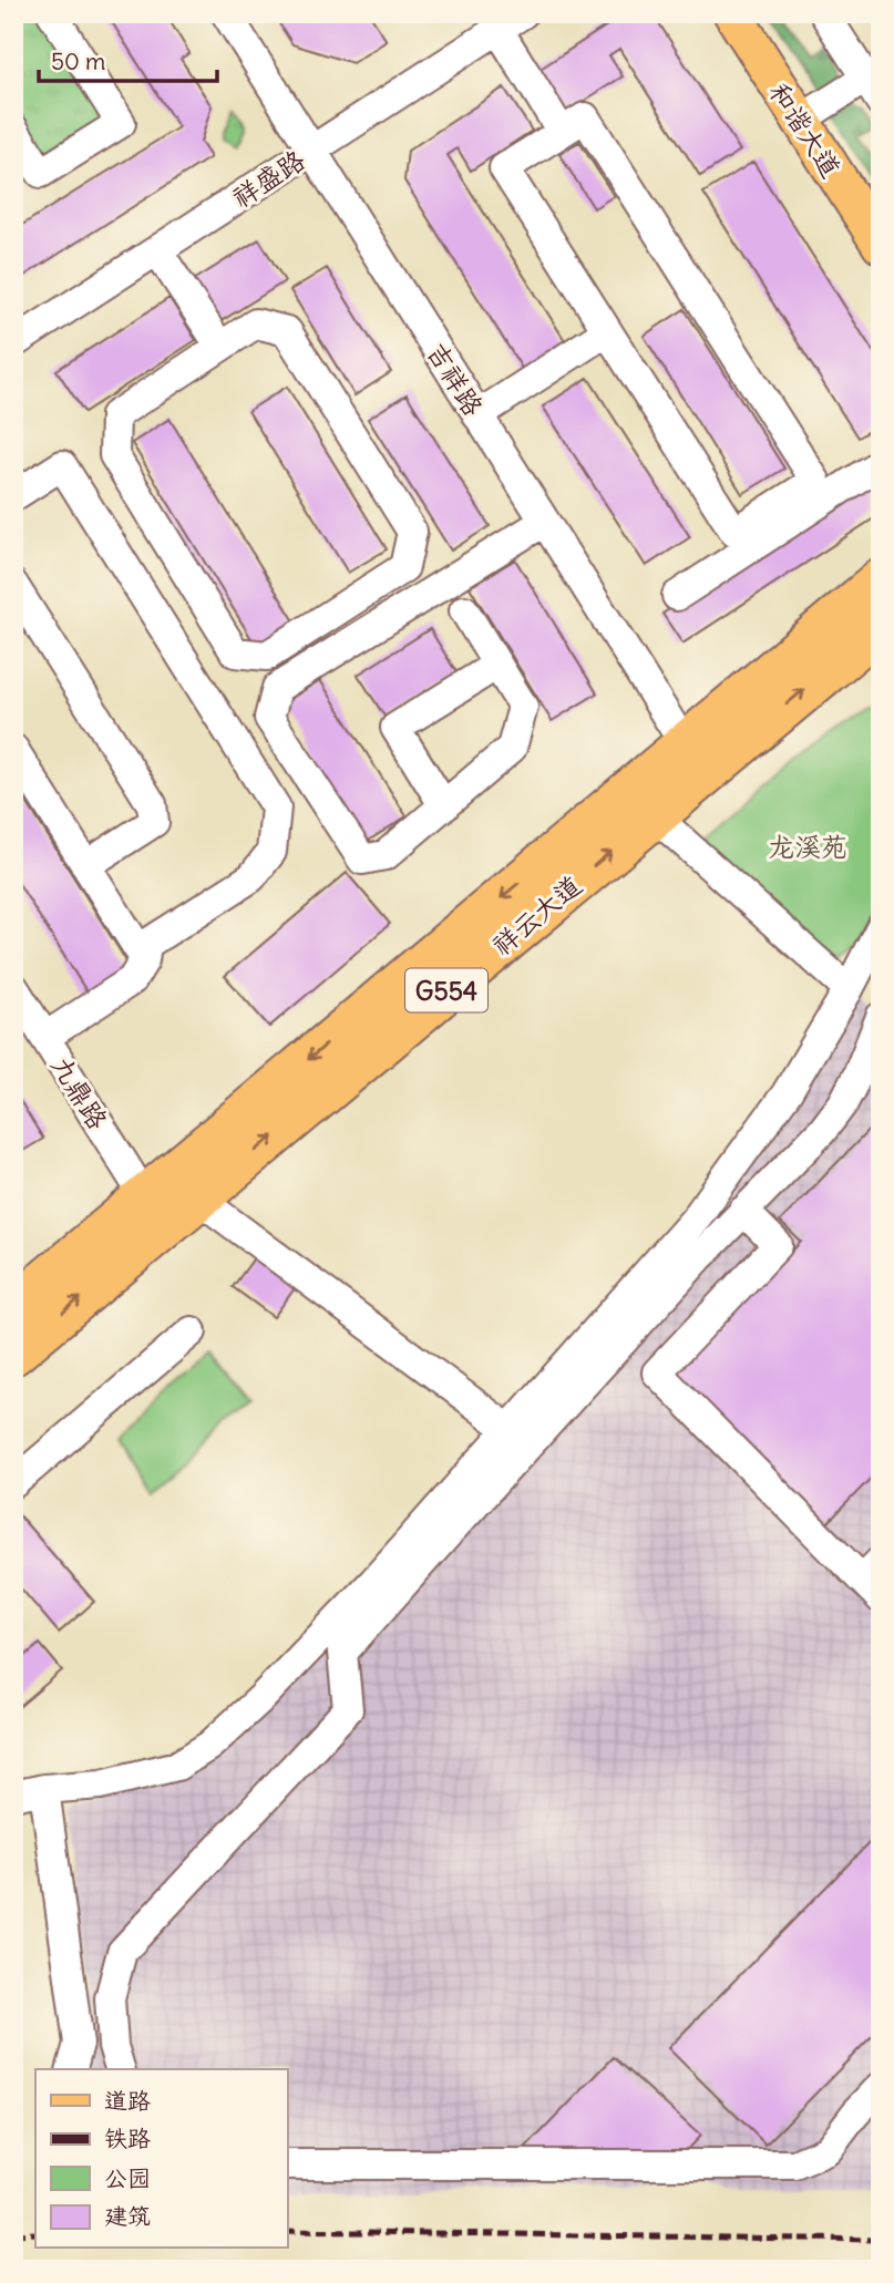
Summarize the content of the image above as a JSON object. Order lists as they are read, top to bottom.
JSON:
{
  "streets": {
    "highway": ["祥云大道", "G554"],
    "main road": ["和谐大道"],
    "street": ["祥盛路", "吉祥路", "九鼎路"]
  },
  "crossings": [
    ["祥盛路", "吉祥路"],
    ["吉祥路", "祥云大道"],
    ["祥云大道", "九鼎路"]
  ],
  "parks": ["龙溪苑"],
  "legend": [
    "道路",
    "铁路",
    "公园",
    "建筑"
  ],
  "scale_bar": "50 m"
}
